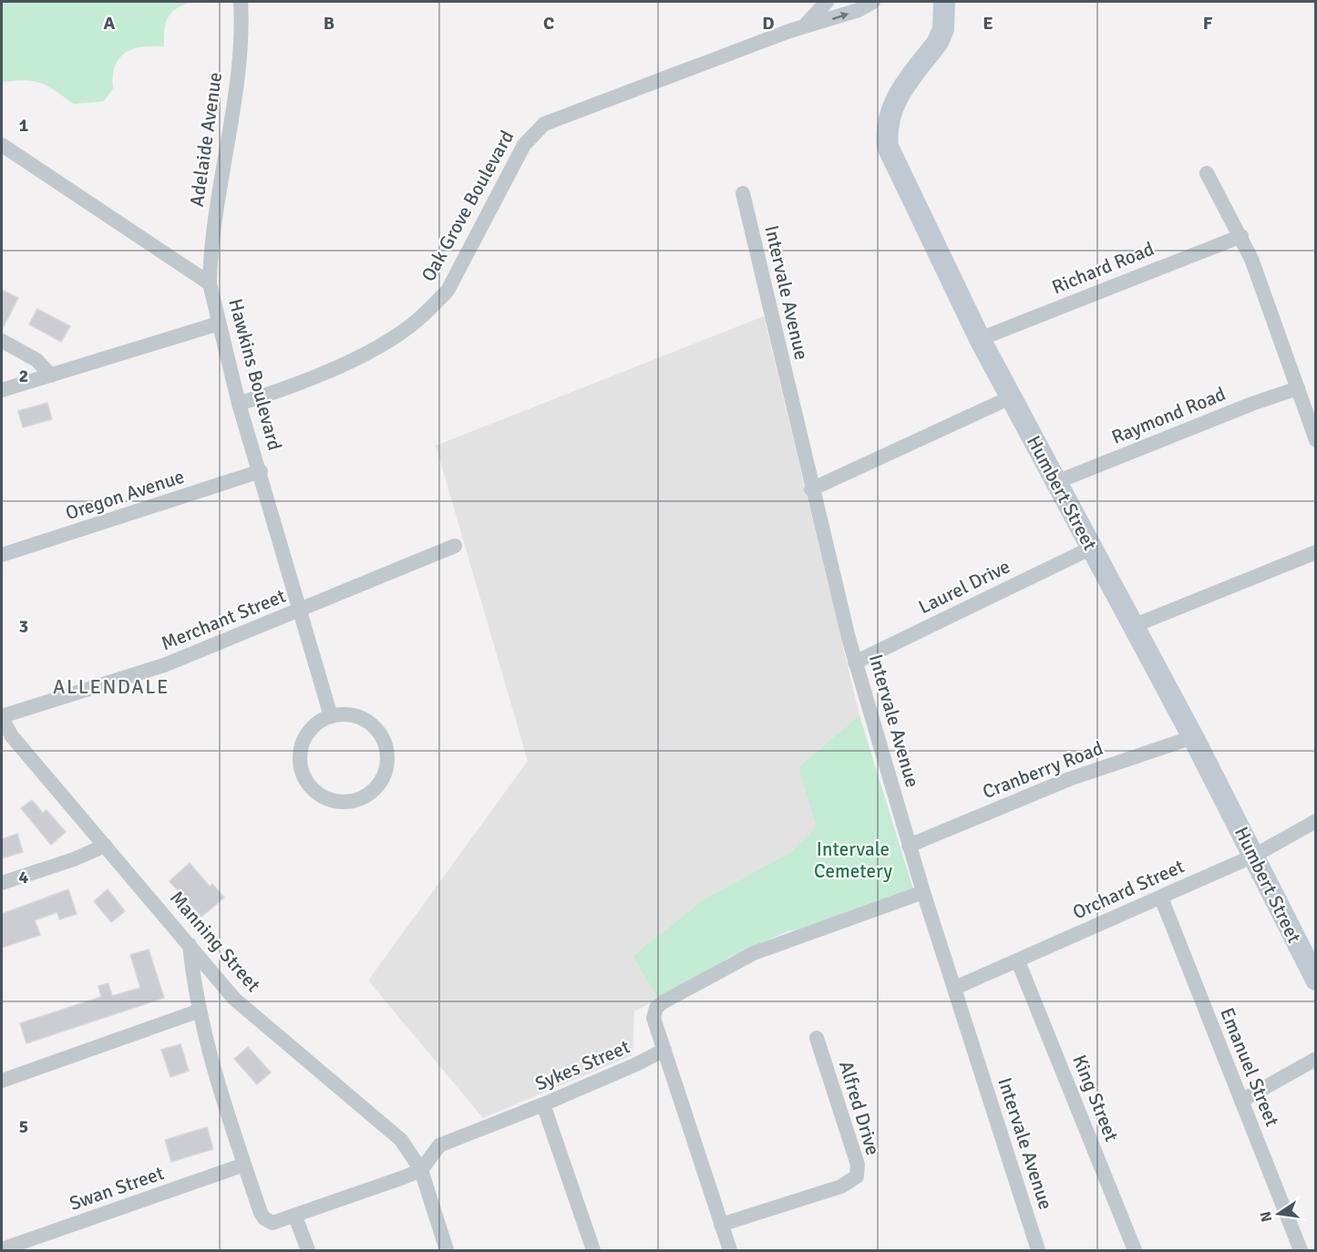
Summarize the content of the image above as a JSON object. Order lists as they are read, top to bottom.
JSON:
{
  "streets": {
    "street": [
      "Adelaide Avenue",
      "Oak Grove Boulevard",
      "Richard Road",
      "Intervale Avenue",
      "Hawkins Boulevard",
      "Raymond Road",
      "Humbert Street",
      "Oregon Avenue",
      "Laurel Drive",
      "Merchant Street",
      "Cranberry Road",
      "Orchard Street",
      "Manning Street",
      "Sykes Street",
      "Emanuel Street",
      "King Street",
      "Alfred Drive",
      "Swan Street"
    ]
  },
  "crossings": [
    ["Adelaide Avenue", "Hawkins Boulevard"],
    ["Oak Grove Boulevard", "Hawkins Boulevard"],
    ["Richard Road", "Humbert Street"],
    ["Intervale Avenue", "Laurel Drive"],
    ["Intervale Avenue", "Cranberry Road"],
    ["Intervale Avenue", "Orchard Street"],
    ["Hawkins Boulevard", "Oregon Avenue"],
    ["Hawkins Boulevard", "Merchant Street"],
    ["Raymond Road", "Humbert Street"],
    ["Humbert Street", "Laurel Drive"],
    ["Humbert Street", "Cranberry Road"],
    ["Humbert Street", "Orchard Street"],
    ["Merchant Street", "Manning Street"],
    ["Orchard Street", "Emanuel Street"],
    ["Orchard Street", "King Street"],
    ["Manning Street", "Sykes Street"]
  ],
  "districts": ["ALLENDALE"],
  "parks": ["Intervale Cemetery"],
  "north": "left",
  "grid": {
    "columns": [
      "A",
      "B",
      "C",
      "D",
      "E",
      "F"
    ],
    "rows": [
      "1",
      "2",
      "3",
      "4",
      "5"
    ]
  }
}
